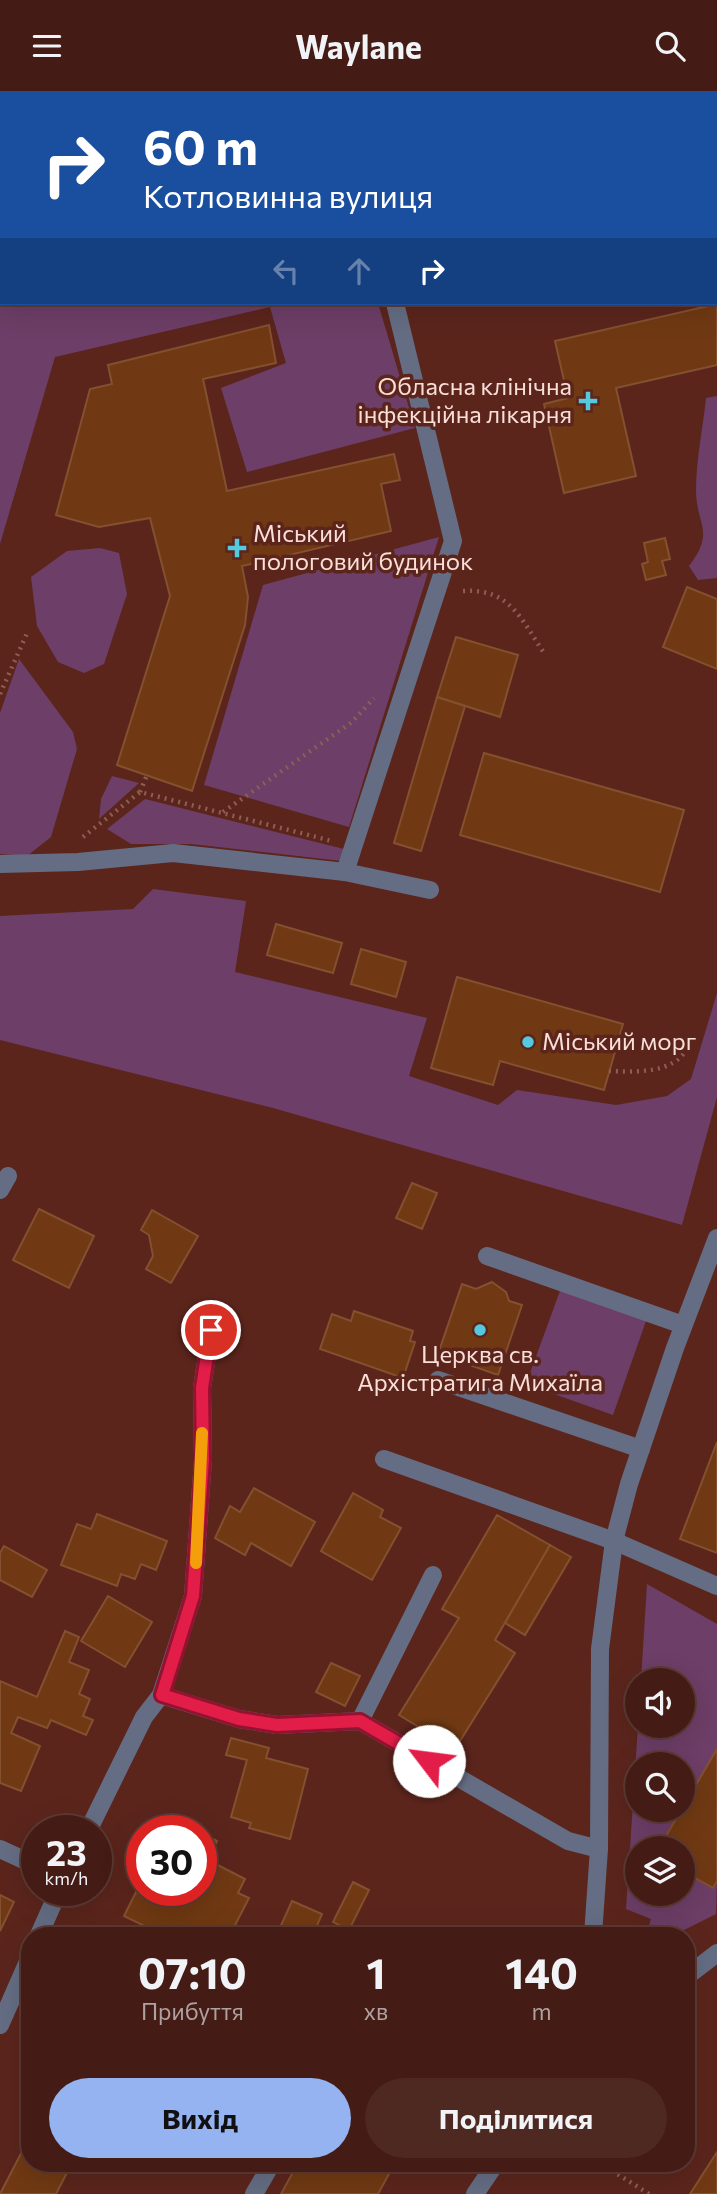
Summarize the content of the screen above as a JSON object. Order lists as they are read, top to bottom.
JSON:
{
  "places": {
    "health": ["Обласна клінічна інфекційна лікарня", "Міський пологовий будинок"],
    "other": ["Міський морг", "Церква св. Архістратига Михаїла"]
  },
  "page": {
    "header": "Waylane",
    "turn": ["60 m", "Котловинна вулиця"],
    "speed": "23 km/h",
    "limit": "30",
    "eta": [
      "07:10",
      "Прибуття",
      "1",
      "хв",
      "140",
      "m"
    ],
    "buttons": ["Вихід", "Поділитися"]
  }
}
